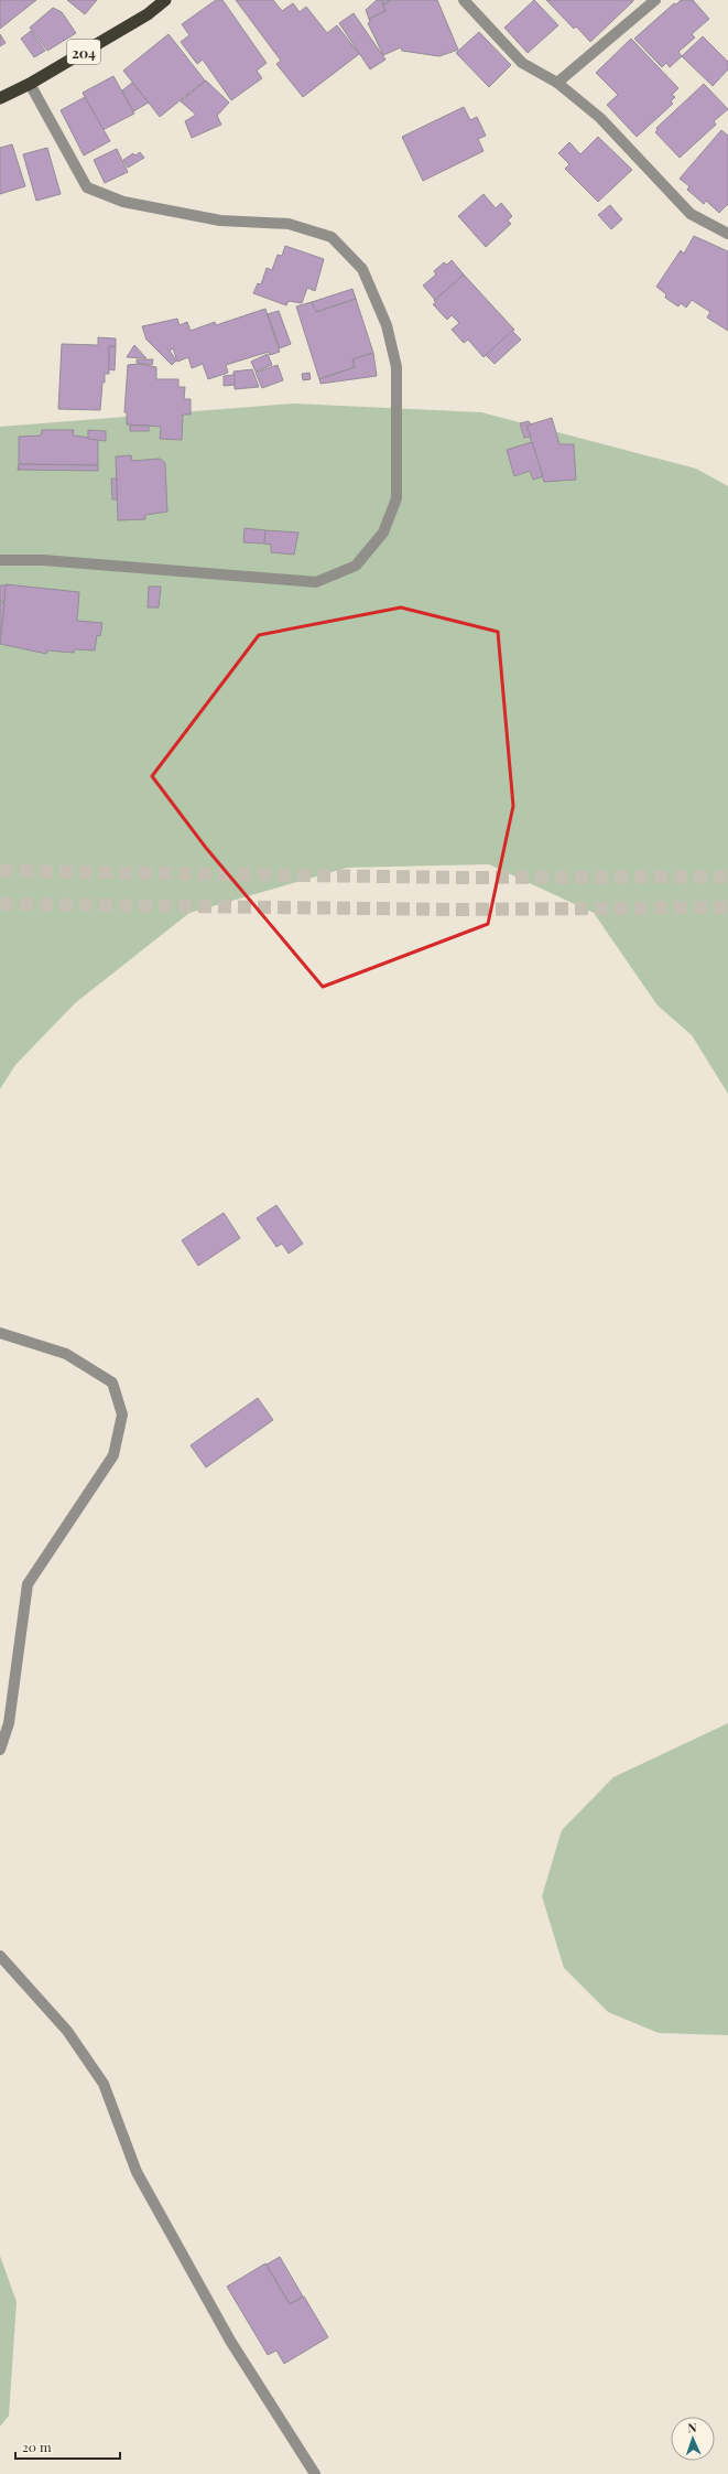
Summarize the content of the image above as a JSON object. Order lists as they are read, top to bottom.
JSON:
{
  "streets": {
    "highway": ["204"]
  },
  "scale_bar": "20 m",
  "north": "top"
}
